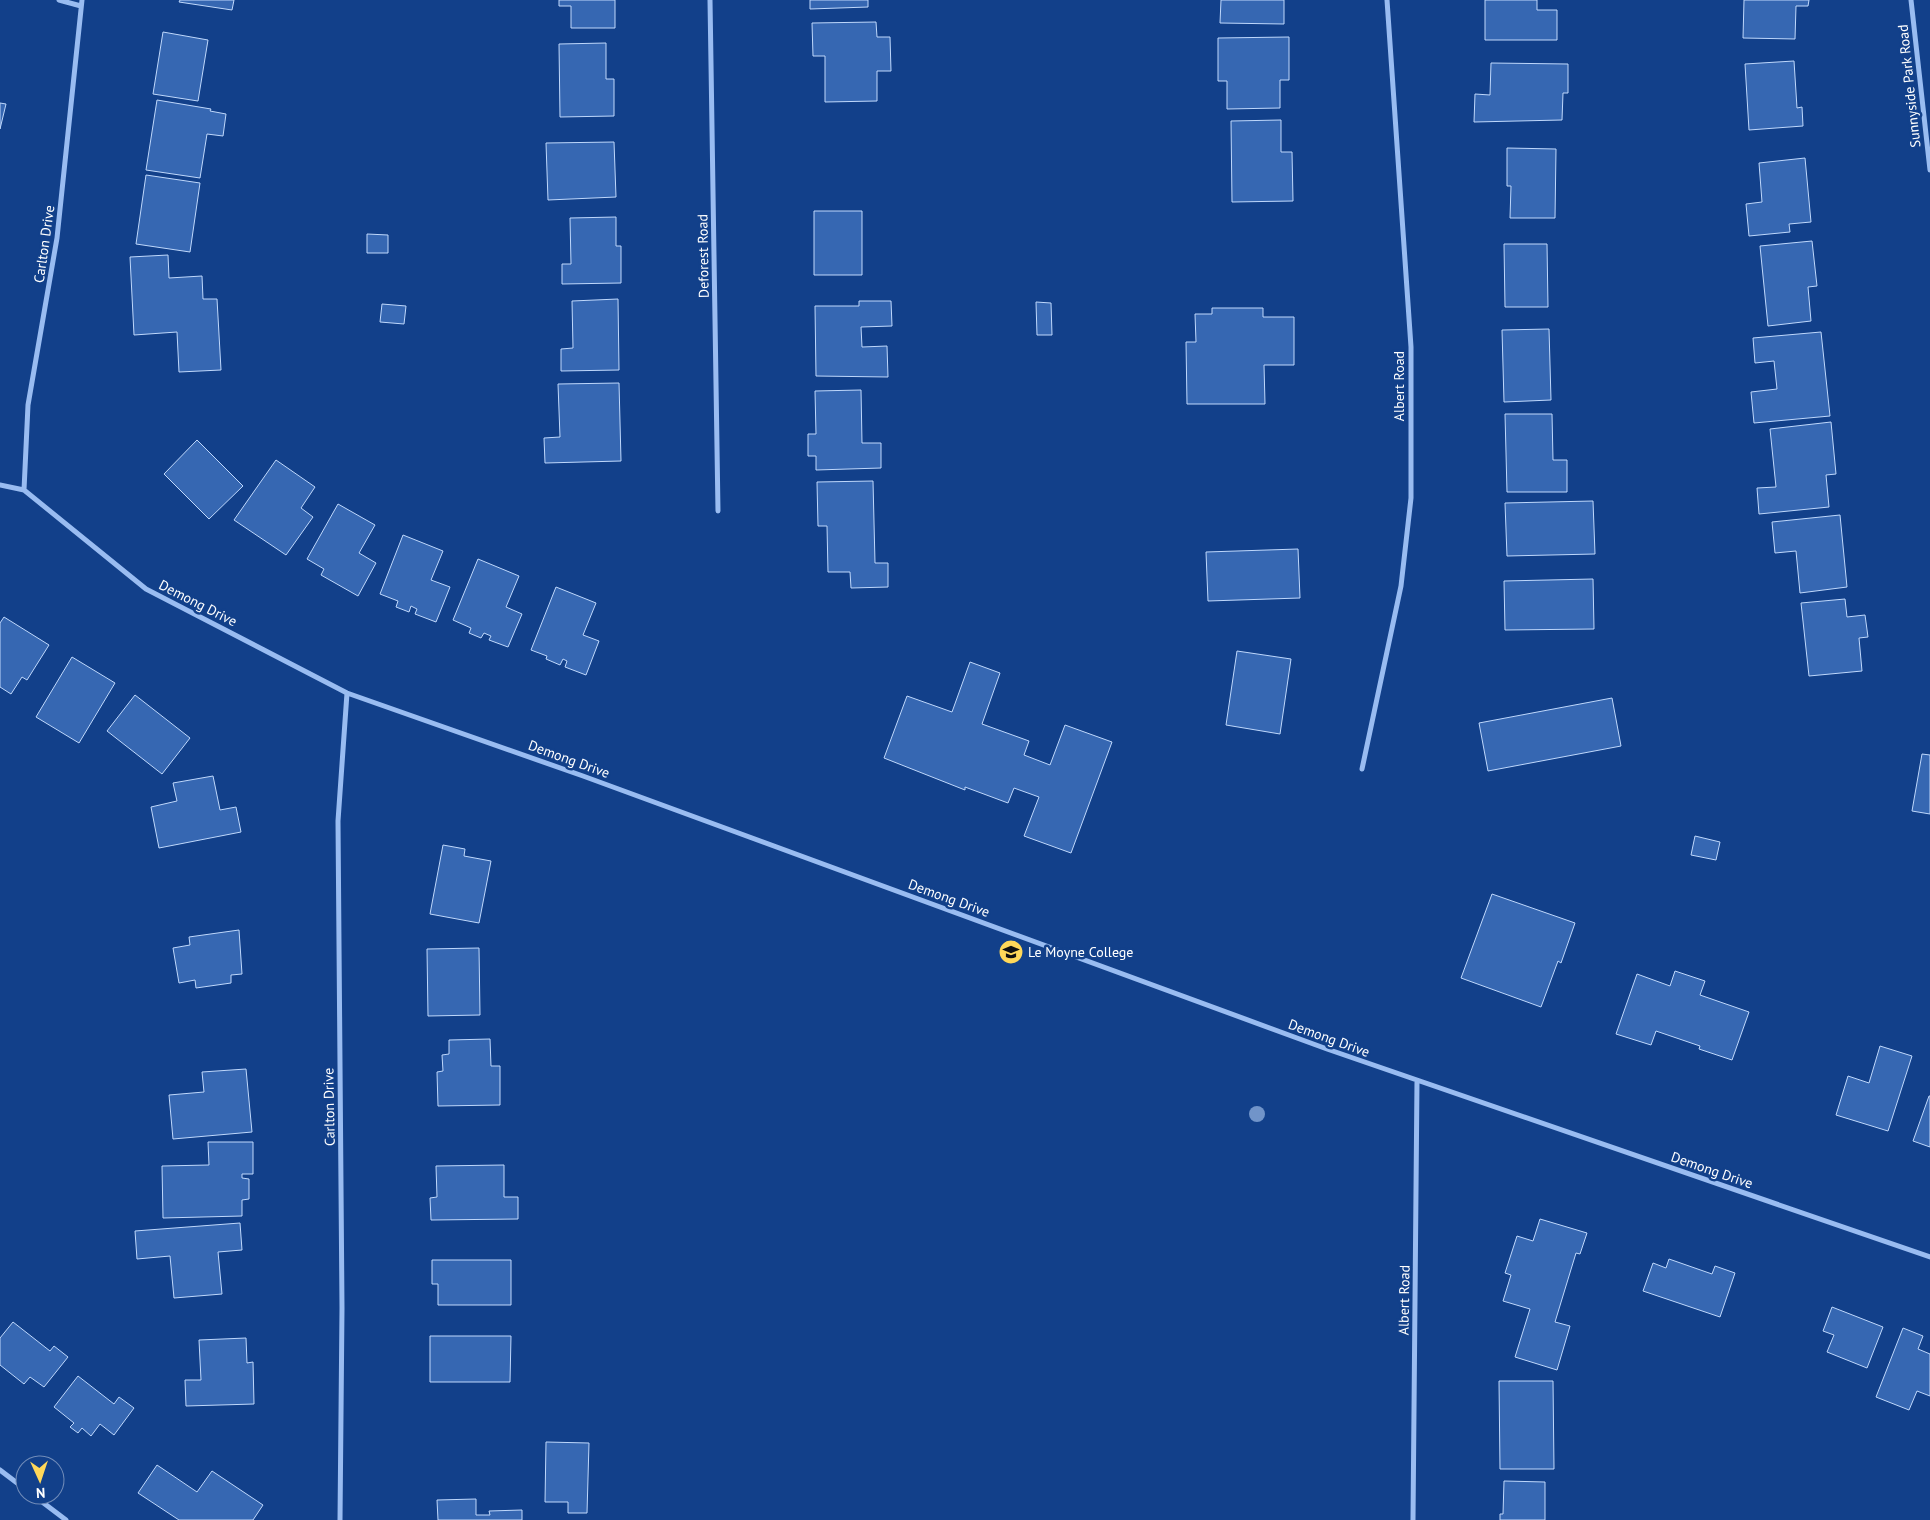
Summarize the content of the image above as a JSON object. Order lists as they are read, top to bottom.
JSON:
{
  "streets": {
    "street": [
      "Sunnyside Park Road",
      "Carlton Drive",
      "Deforest Road",
      "Albert Road",
      "Demong Drive"
    ]
  },
  "crossings": [
    ["Carlton Drive", "Demong Drive"],
    ["Albert Road", "Demong Drive"]
  ],
  "places": {
    "school or university": ["Le Moyne College"]
  },
  "north": "bottom"
}
